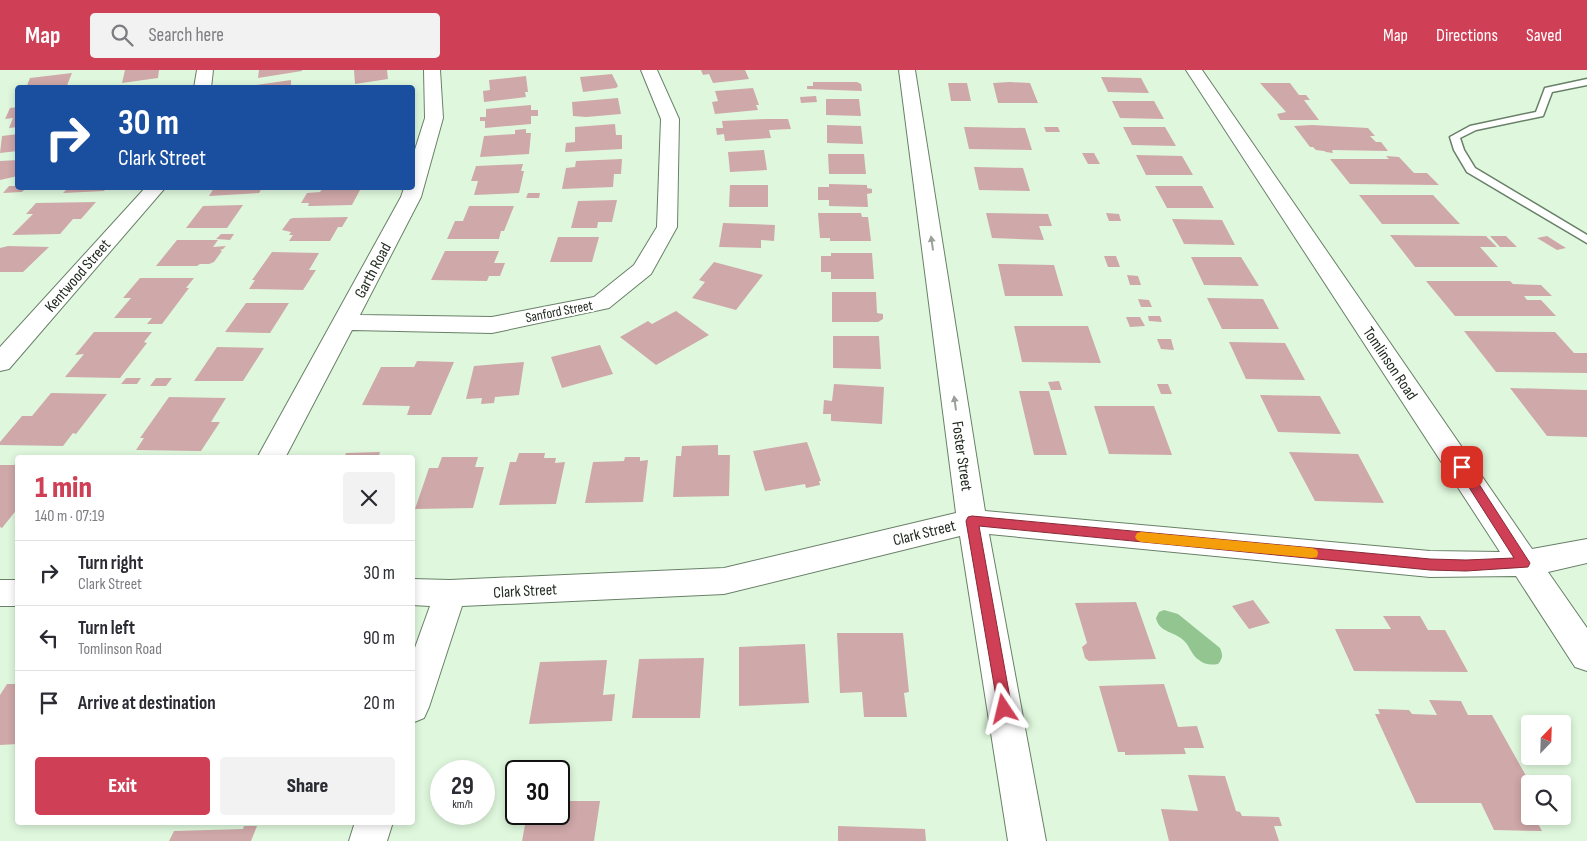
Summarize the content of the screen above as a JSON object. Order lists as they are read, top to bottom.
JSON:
{
  "streets": {
    "street": [
      "Garth Road",
      "Kentwood Street",
      "Sanford Street",
      "Tomlinson Road",
      "Foster Street",
      "Clark Street"
    ]
  },
  "crossings": [
    ["Garth Road", "Sanford Street"],
    ["Tomlinson Road", "Clark Street"],
    ["Foster Street", "Clark Street"]
  ],
  "one_way": ["Foster Street"],
  "north": "top right",
  "page": {
    "header": "Map",
    "search": "Search here",
    "nav": ["Map", "Directions", "Saved"],
    "turn": ["30 m", "Clark Street"],
    "heading": ["1 min", "140 m · 07:19"],
    "list": [
      {
        "name": "Turn right",
        "note": "Clark Street",
        "value": "30 m"
      },
      {
        "name": "Turn left",
        "note": "Tomlinson Road",
        "value": "90 m"
      },
      {
        "name": "Arrive at destination",
        "value": "20 m"
      }
    ],
    "buttons": ["Exit", "Share"],
    "speed": "29 km/h",
    "limit": "30"
  }
}
